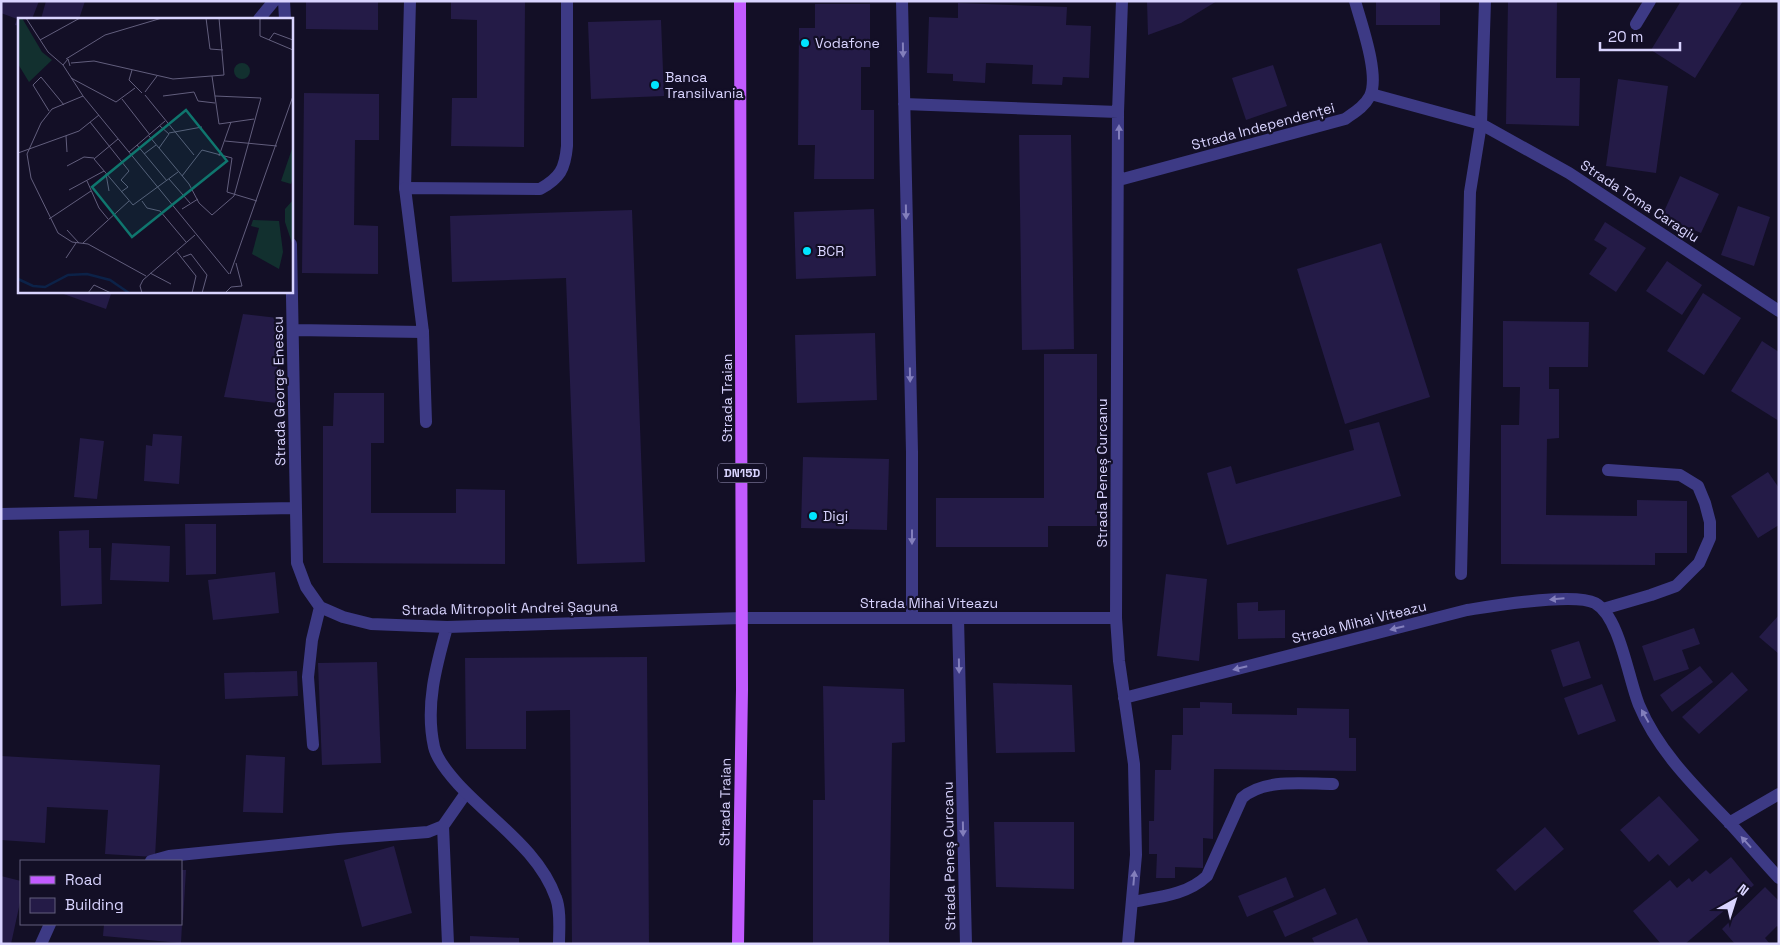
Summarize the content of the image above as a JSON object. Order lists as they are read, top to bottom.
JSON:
{
  "streets": {
    "main road": ["Strada Traian", "DN15D"],
    "street": [
      "Strada Independenței",
      "Strada Toma Caragiu",
      "Strada George Enescu",
      "Strada Peneș Curcanu",
      "Strada Mihai Viteazu",
      "Strada Mitropolit Andrei Șaguna"
    ]
  },
  "crossings": [
    ["Strada Independenței", "Strada Toma Caragiu"],
    ["Strada Independenței", "Strada Peneș Curcanu"],
    ["Strada Traian", "Strada Mihai Viteazu"],
    ["Strada Traian", "Strada Mitropolit Andrei Șaguna"],
    ["Strada Peneș Curcanu", "Strada Mihai Viteazu"],
    ["Strada Mihai Viteazu", "Strada Mitropolit Andrei Șaguna"]
  ],
  "one_way": ["Strada Mihai Viteazu"],
  "places": [
    "Vodafone",
    "Banca Transilvania",
    "BCR",
    "Digi"
  ],
  "legend": ["Road", "Building"],
  "scale_bar": "20 m",
  "north": "top right"
}
